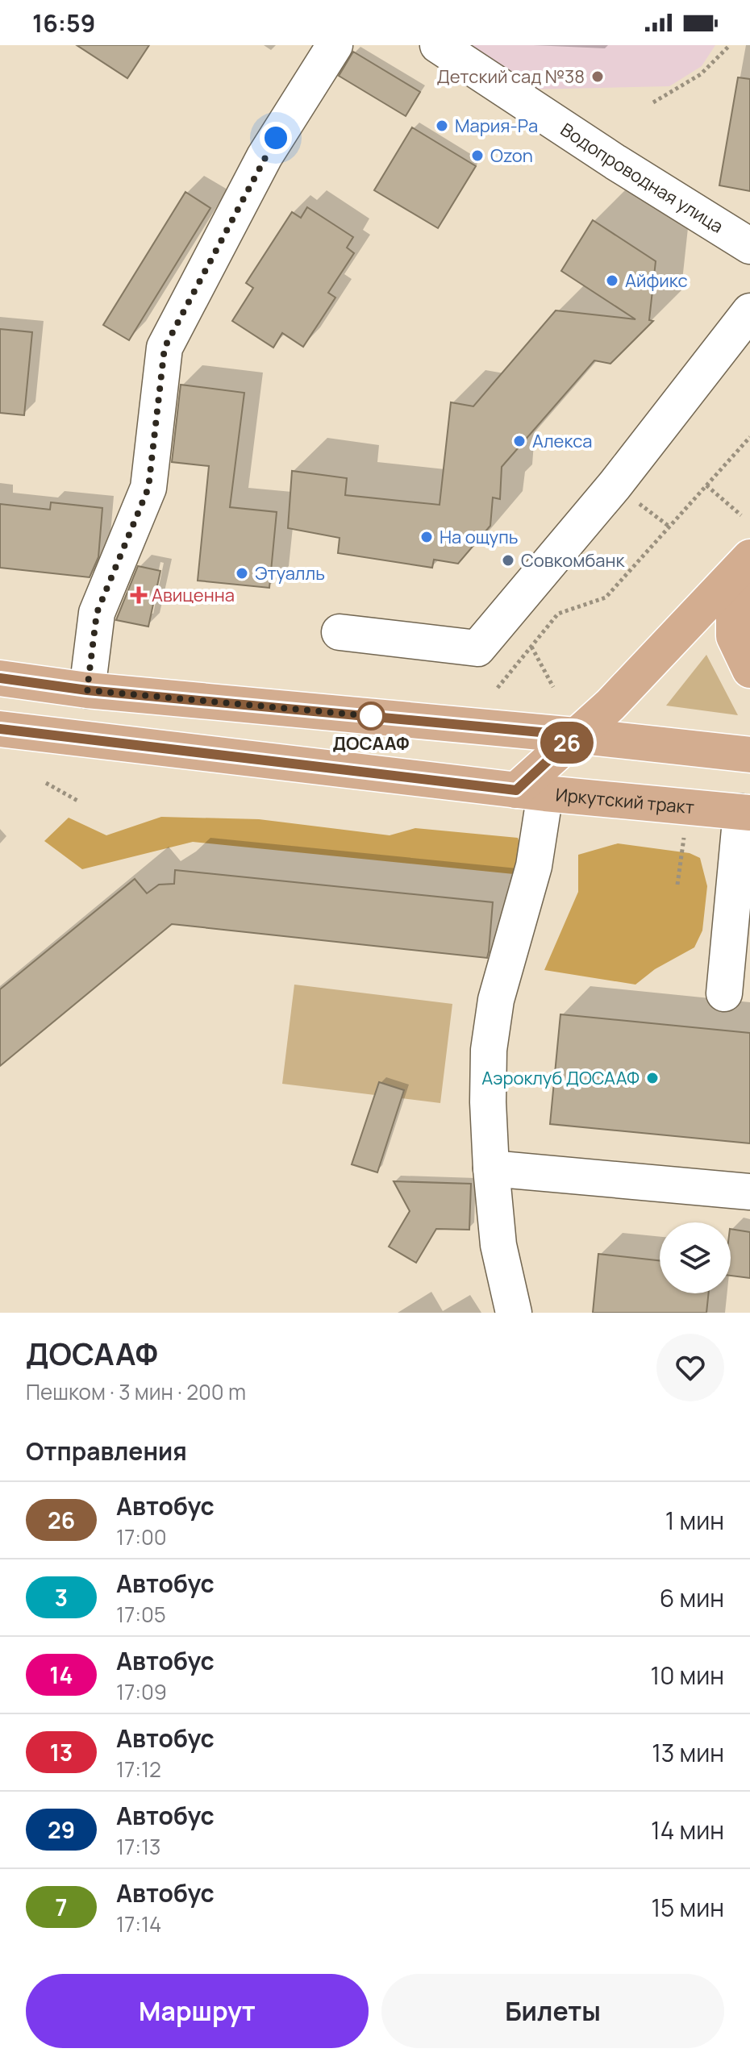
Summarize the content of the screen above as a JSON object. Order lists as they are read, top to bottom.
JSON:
{
  "streets": {
    "main road": ["Иркутский тракт"],
    "street": ["Водопроводная улица"]
  },
  "places": {
    "other": [
      "Детский сад №38",
      "Мария-Ра",
      "Ozon",
      "Айфикс",
      "Алекса",
      "На ощупь",
      "Совкомбанк",
      "Этуалль",
      "ДОСААФ",
      "Аэроклуб ДОСААФ"
    ],
    "health": ["Авиценна"]
  },
  "lines": ["bus line 26"],
  "page": {
    "status": "16:59",
    "on_map": "26",
    "heading": [
      ["ДОСААФ", "Пешком · 3 мин · 200 m"],
      "Отправления"
    ],
    "list": [
      {
        "mark": "26",
        "name": "Автобус",
        "note": "17:00",
        "value": "1 мин"
      },
      {
        "mark": "3",
        "name": "Автобус",
        "note": "17:05",
        "value": "6 мин"
      },
      {
        "mark": "14",
        "name": "Автобус",
        "note": "17:09",
        "value": "10 мин"
      },
      {
        "mark": "13",
        "name": "Автобус",
        "note": "17:12",
        "value": "13 мин"
      },
      {
        "mark": "29",
        "name": "Автобус",
        "note": "17:13",
        "value": "14 мин"
      },
      {
        "mark": "7",
        "name": "Автобус",
        "note": "17:14",
        "value": "15 мин"
      }
    ],
    "buttons": ["Маршрут", "Билеты"]
  }
}
